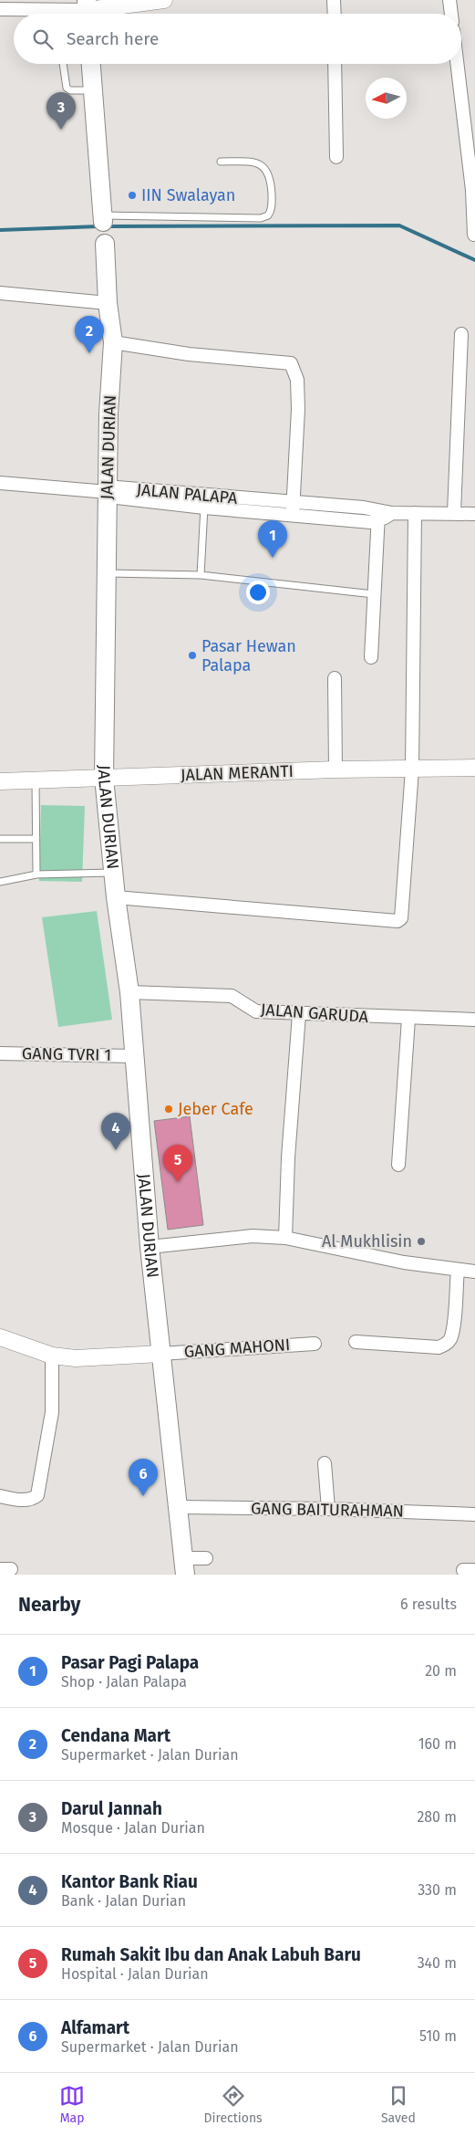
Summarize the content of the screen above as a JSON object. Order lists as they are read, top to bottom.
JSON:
{
  "streets": {
    "main road": ["JALAN DURIAN"],
    "street": [
      "JALAN PALAPA",
      "JALAN MERANTI",
      "JALAN GARUDA",
      "GANG TVRI 1",
      "GANG MAHONI",
      "GANG BAITURAHMAN"
    ]
  },
  "crossings": [
    ["JALAN DURIAN", "JALAN PALAPA"],
    ["JALAN DURIAN", "JALAN MERANTI"],
    ["JALAN DURIAN", "JALAN GARUDA"],
    ["JALAN DURIAN", "GANG TVRI 1"],
    ["JALAN DURIAN", "GANG MAHONI"],
    ["JALAN DURIAN", "GANG BAITURAHMAN"]
  ],
  "places": [
    "IIN Swalayan",
    "Pasar Hewan Palapa",
    "Jeber Cafe",
    "Al Mukhlisin"
  ],
  "north": "left",
  "page": {
    "search": "Search here",
    "pins": [
      "3",
      "2",
      "1",
      "4",
      "5",
      "6"
    ],
    "heading": ["Nearby", "6 results"],
    "list": [
      {
        "mark": "1",
        "name": "Pasar Pagi Palapa",
        "note": "Shop · Jalan Palapa",
        "value": "20 m"
      },
      {
        "mark": "2",
        "name": "Cendana Mart",
        "note": "Supermarket · Jalan Durian",
        "value": "160 m"
      },
      {
        "mark": "3",
        "name": "Darul Jannah",
        "note": "Mosque · Jalan Durian",
        "value": "280 m"
      },
      {
        "mark": "4",
        "name": "Kantor Bank Riau",
        "note": "Bank · Jalan Durian",
        "value": "330 m"
      },
      {
        "mark": "5",
        "name": "Rumah Sakit Ibu dan Anak Labuh Baru",
        "note": "Hospital · Jalan Durian",
        "value": "340 m"
      },
      {
        "mark": "6",
        "name": "Alfamart",
        "note": "Supermarket · Jalan Durian",
        "value": "510 m"
      }
    ],
    "nav": ["Map", "Directions", "Saved"]
  }
}
